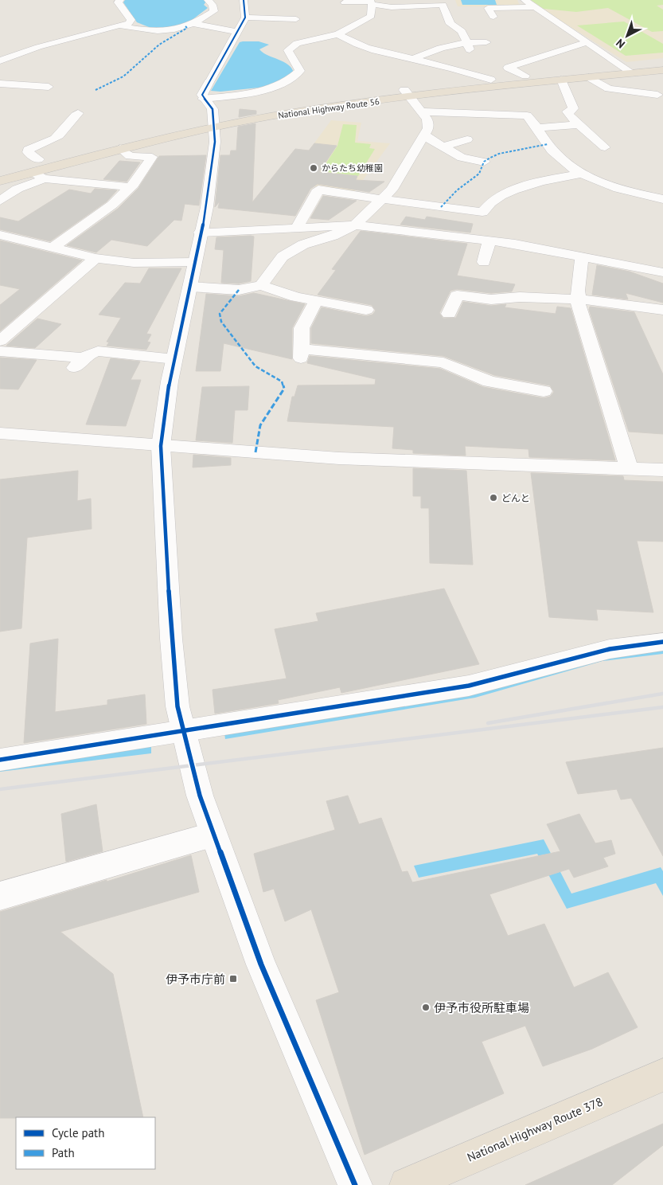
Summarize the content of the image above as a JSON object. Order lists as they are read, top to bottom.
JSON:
{
  "streets": {
    "highway": ["National Highway Route 56", "National Highway Route 378"]
  },
  "places": {
    "other": ["からたち幼稚園", "どんと", "伊予市役所駐車場"],
    "transit": ["伊予市庁前"]
  },
  "legend": ["Cycle path", "Path"],
  "north": "bottom left"
}
